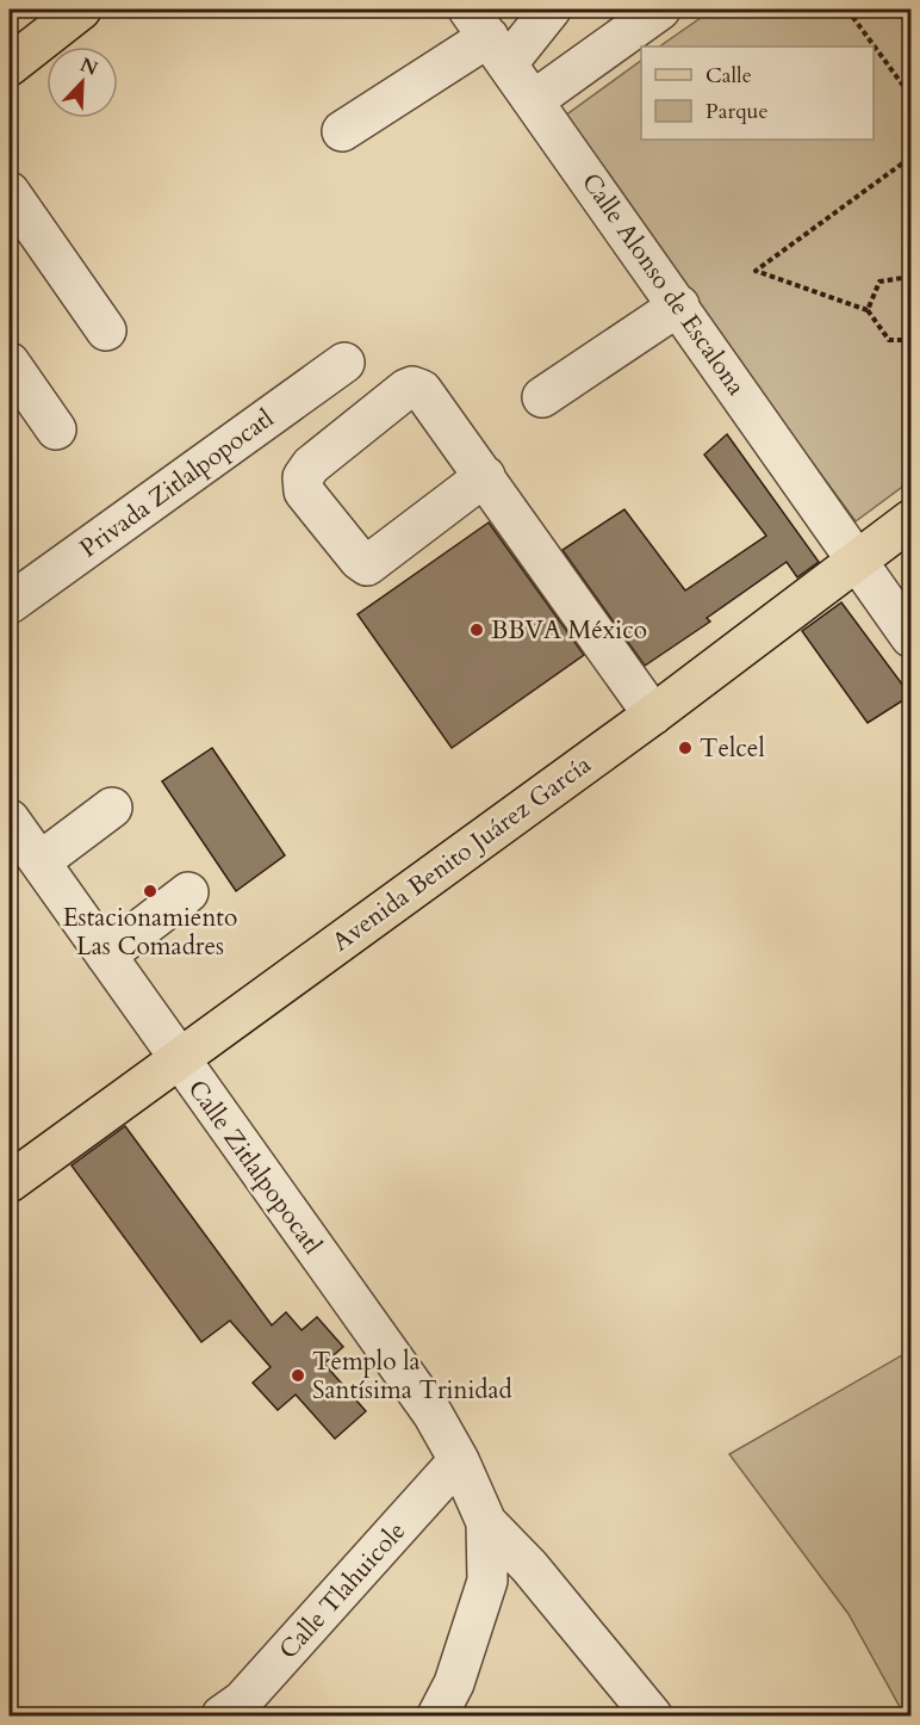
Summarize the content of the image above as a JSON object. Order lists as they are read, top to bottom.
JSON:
{
  "streets": {
    "main road": ["Avenida Benito Juárez García"],
    "street": [
      "Calle Alonso de Escalona",
      "Privada Zitlalpopocatl",
      "Calle Zitlalpopocatl",
      "Calle Tlahuicole"
    ]
  },
  "crossings": [
    ["Calle Alonso de Escalona", "Avenida Benito Juárez García"],
    ["Avenida Benito Juárez García", "Calle Zitlalpopocatl"],
    ["Calle Zitlalpopocatl", "Calle Tlahuicole"]
  ],
  "places": [
    "BBVA México",
    "Telcel",
    "Estacionamiento Las Comadres",
    "Templo la Santísima Trinidad"
  ],
  "legend": ["Calle", "Parque"],
  "north": "top right"
}
